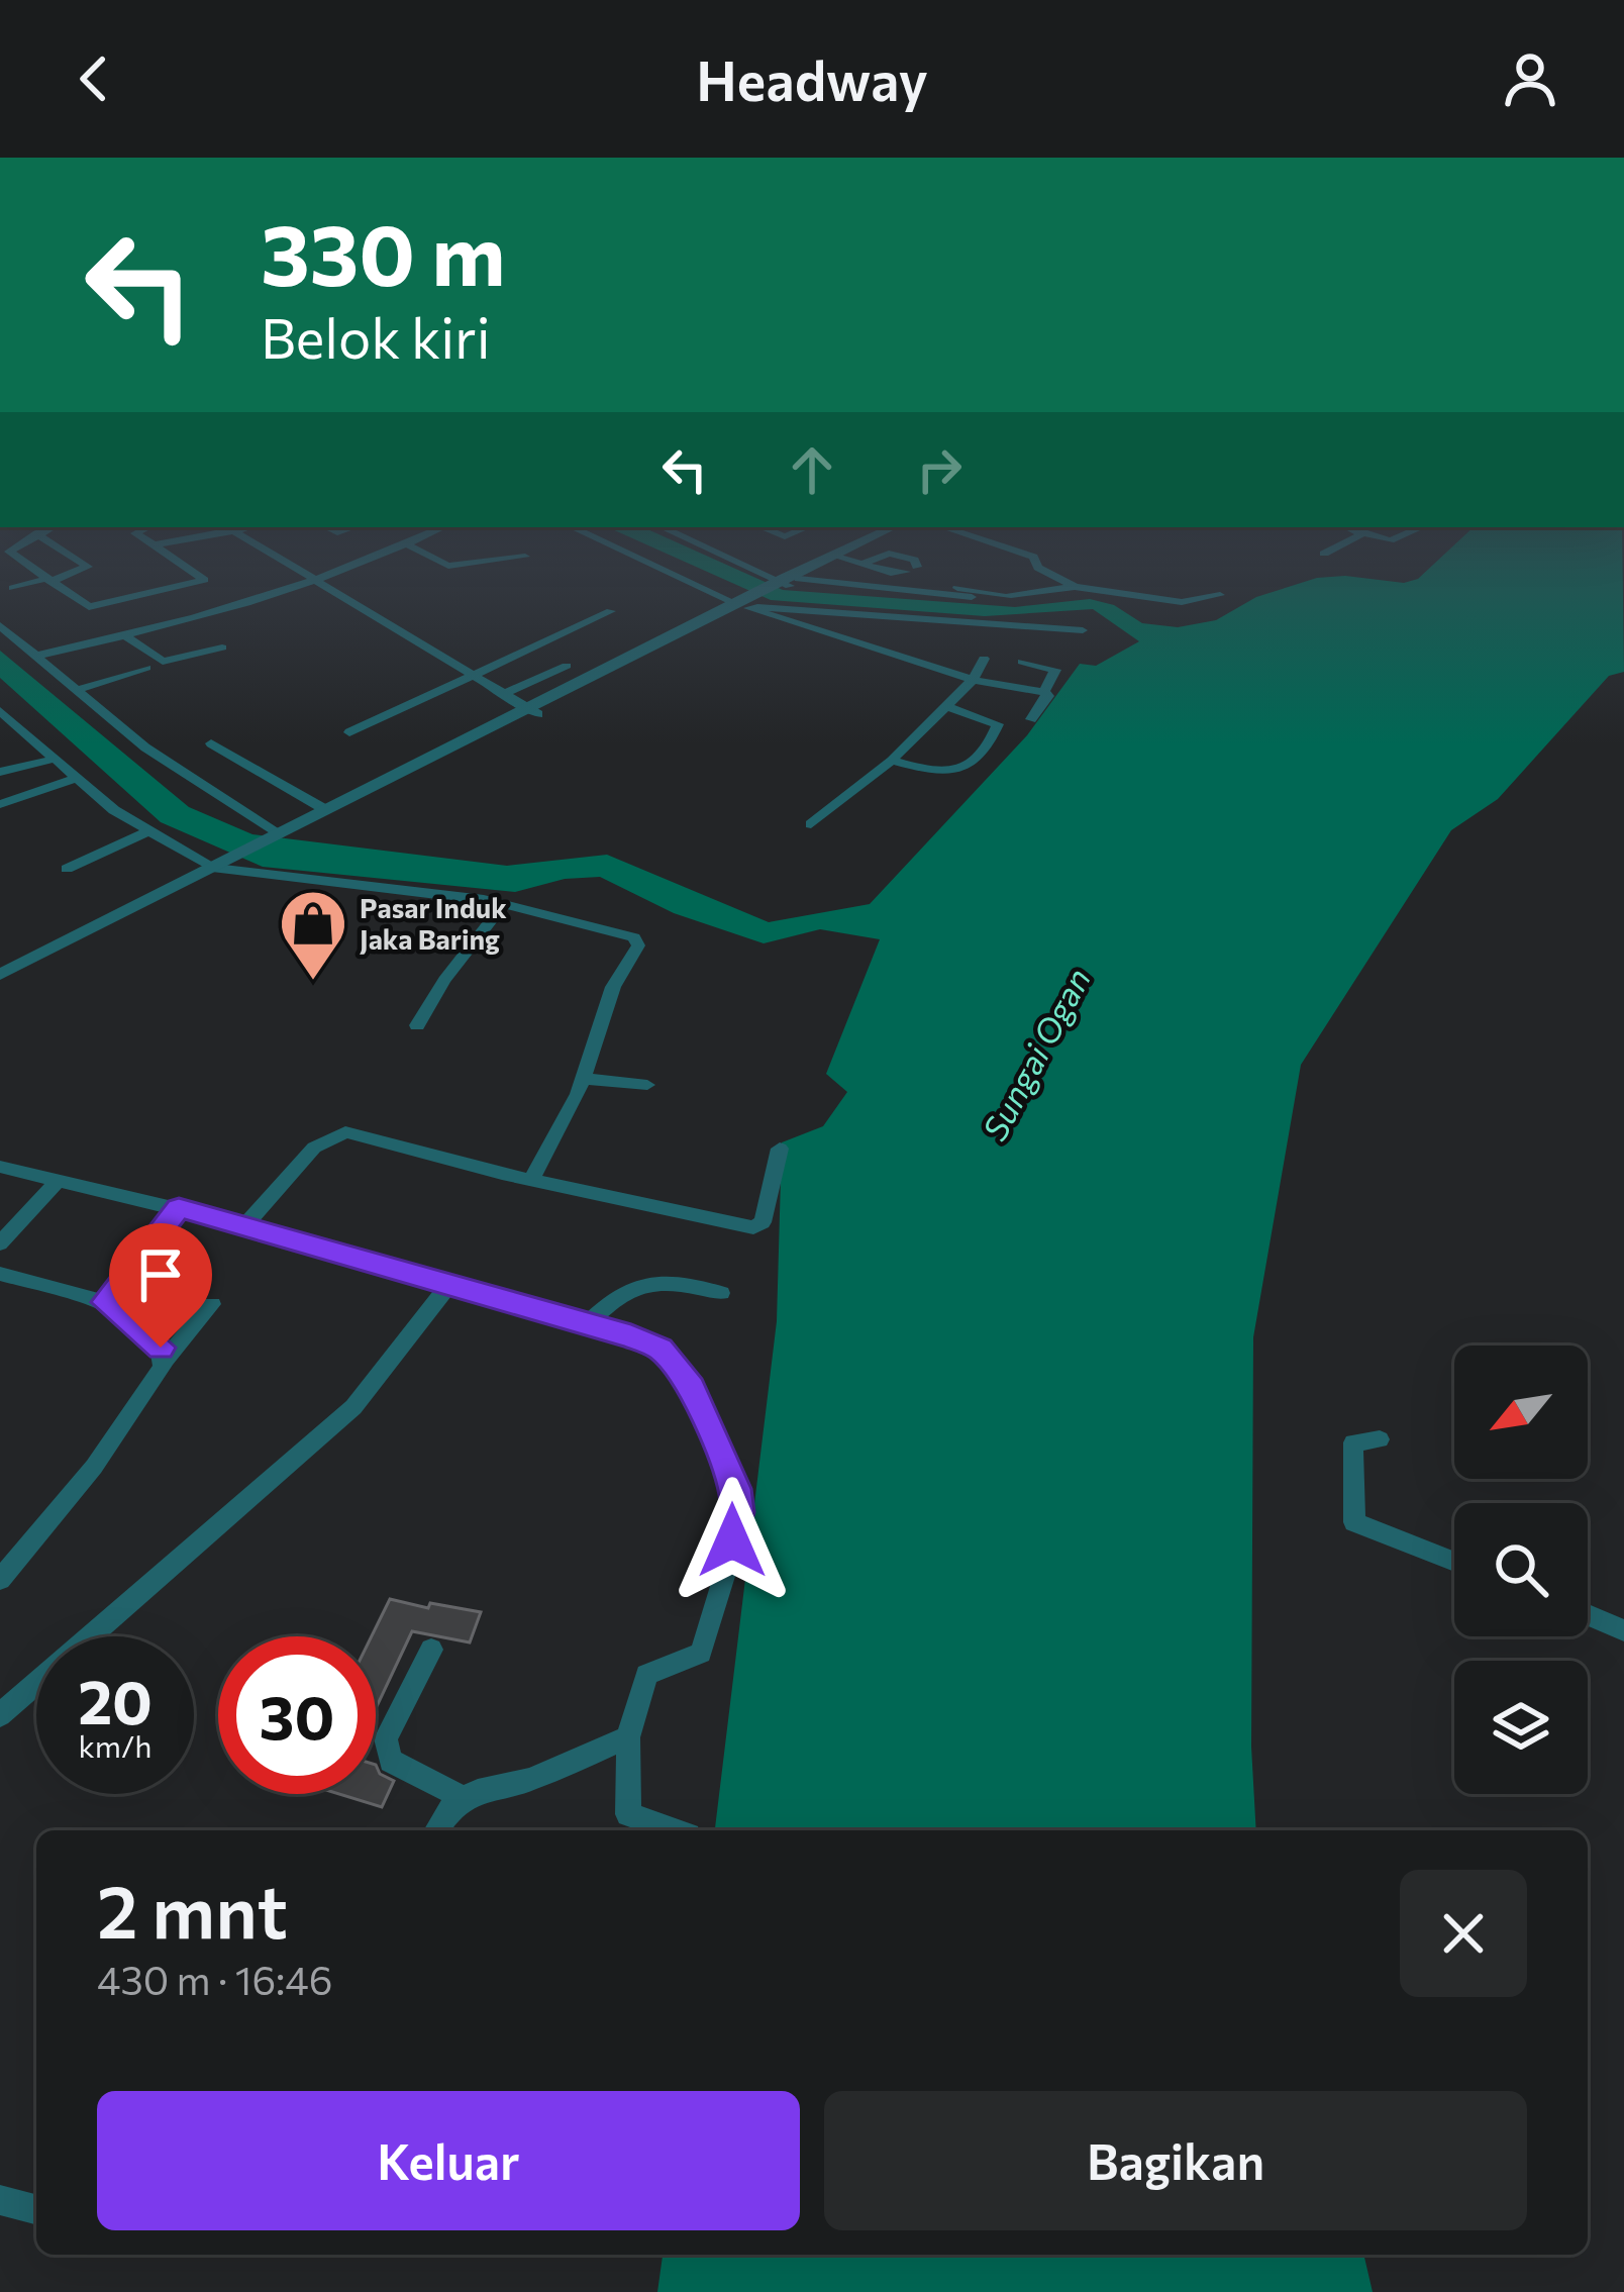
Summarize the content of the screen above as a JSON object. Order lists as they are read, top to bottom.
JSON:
{
  "water": ["Sungai Ogan"],
  "places": {
    "shop": ["Pasar Induk Jaka Baring"]
  },
  "north": "bottom left",
  "page": {
    "header": "Headway",
    "turn": ["330 m", "Belok kiri"],
    "speed": "20 km/h",
    "limit": "30",
    "heading": ["2 mnt", "430 m · 16:46"],
    "buttons": ["Keluar", "Bagikan"]
  }
}
